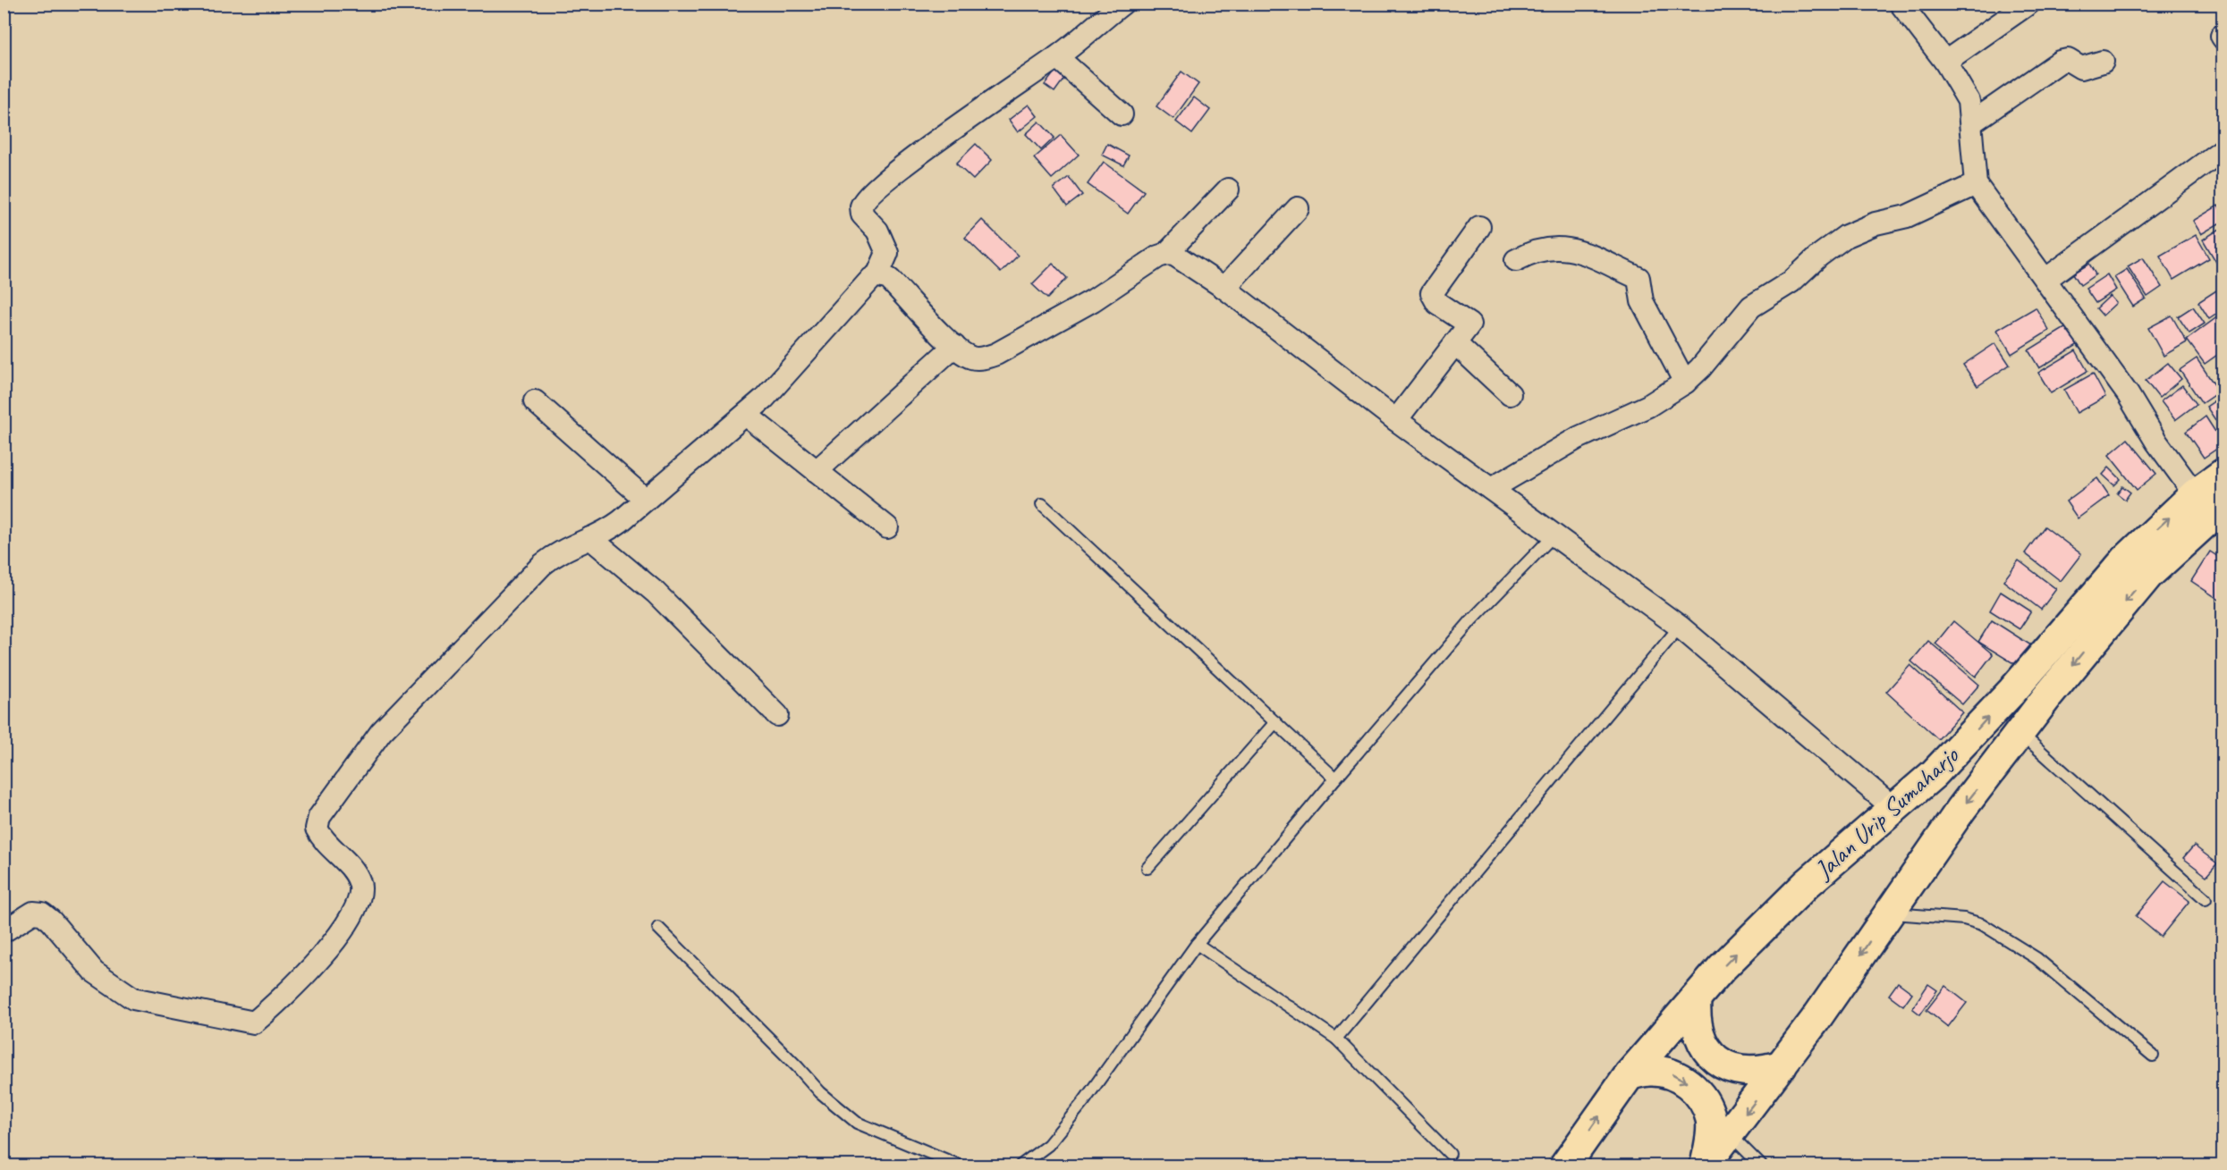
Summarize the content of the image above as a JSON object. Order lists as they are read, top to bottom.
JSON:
{
  "streets": {
    "highway": ["Jalan Urip Sumaharjo"]
  }
}
